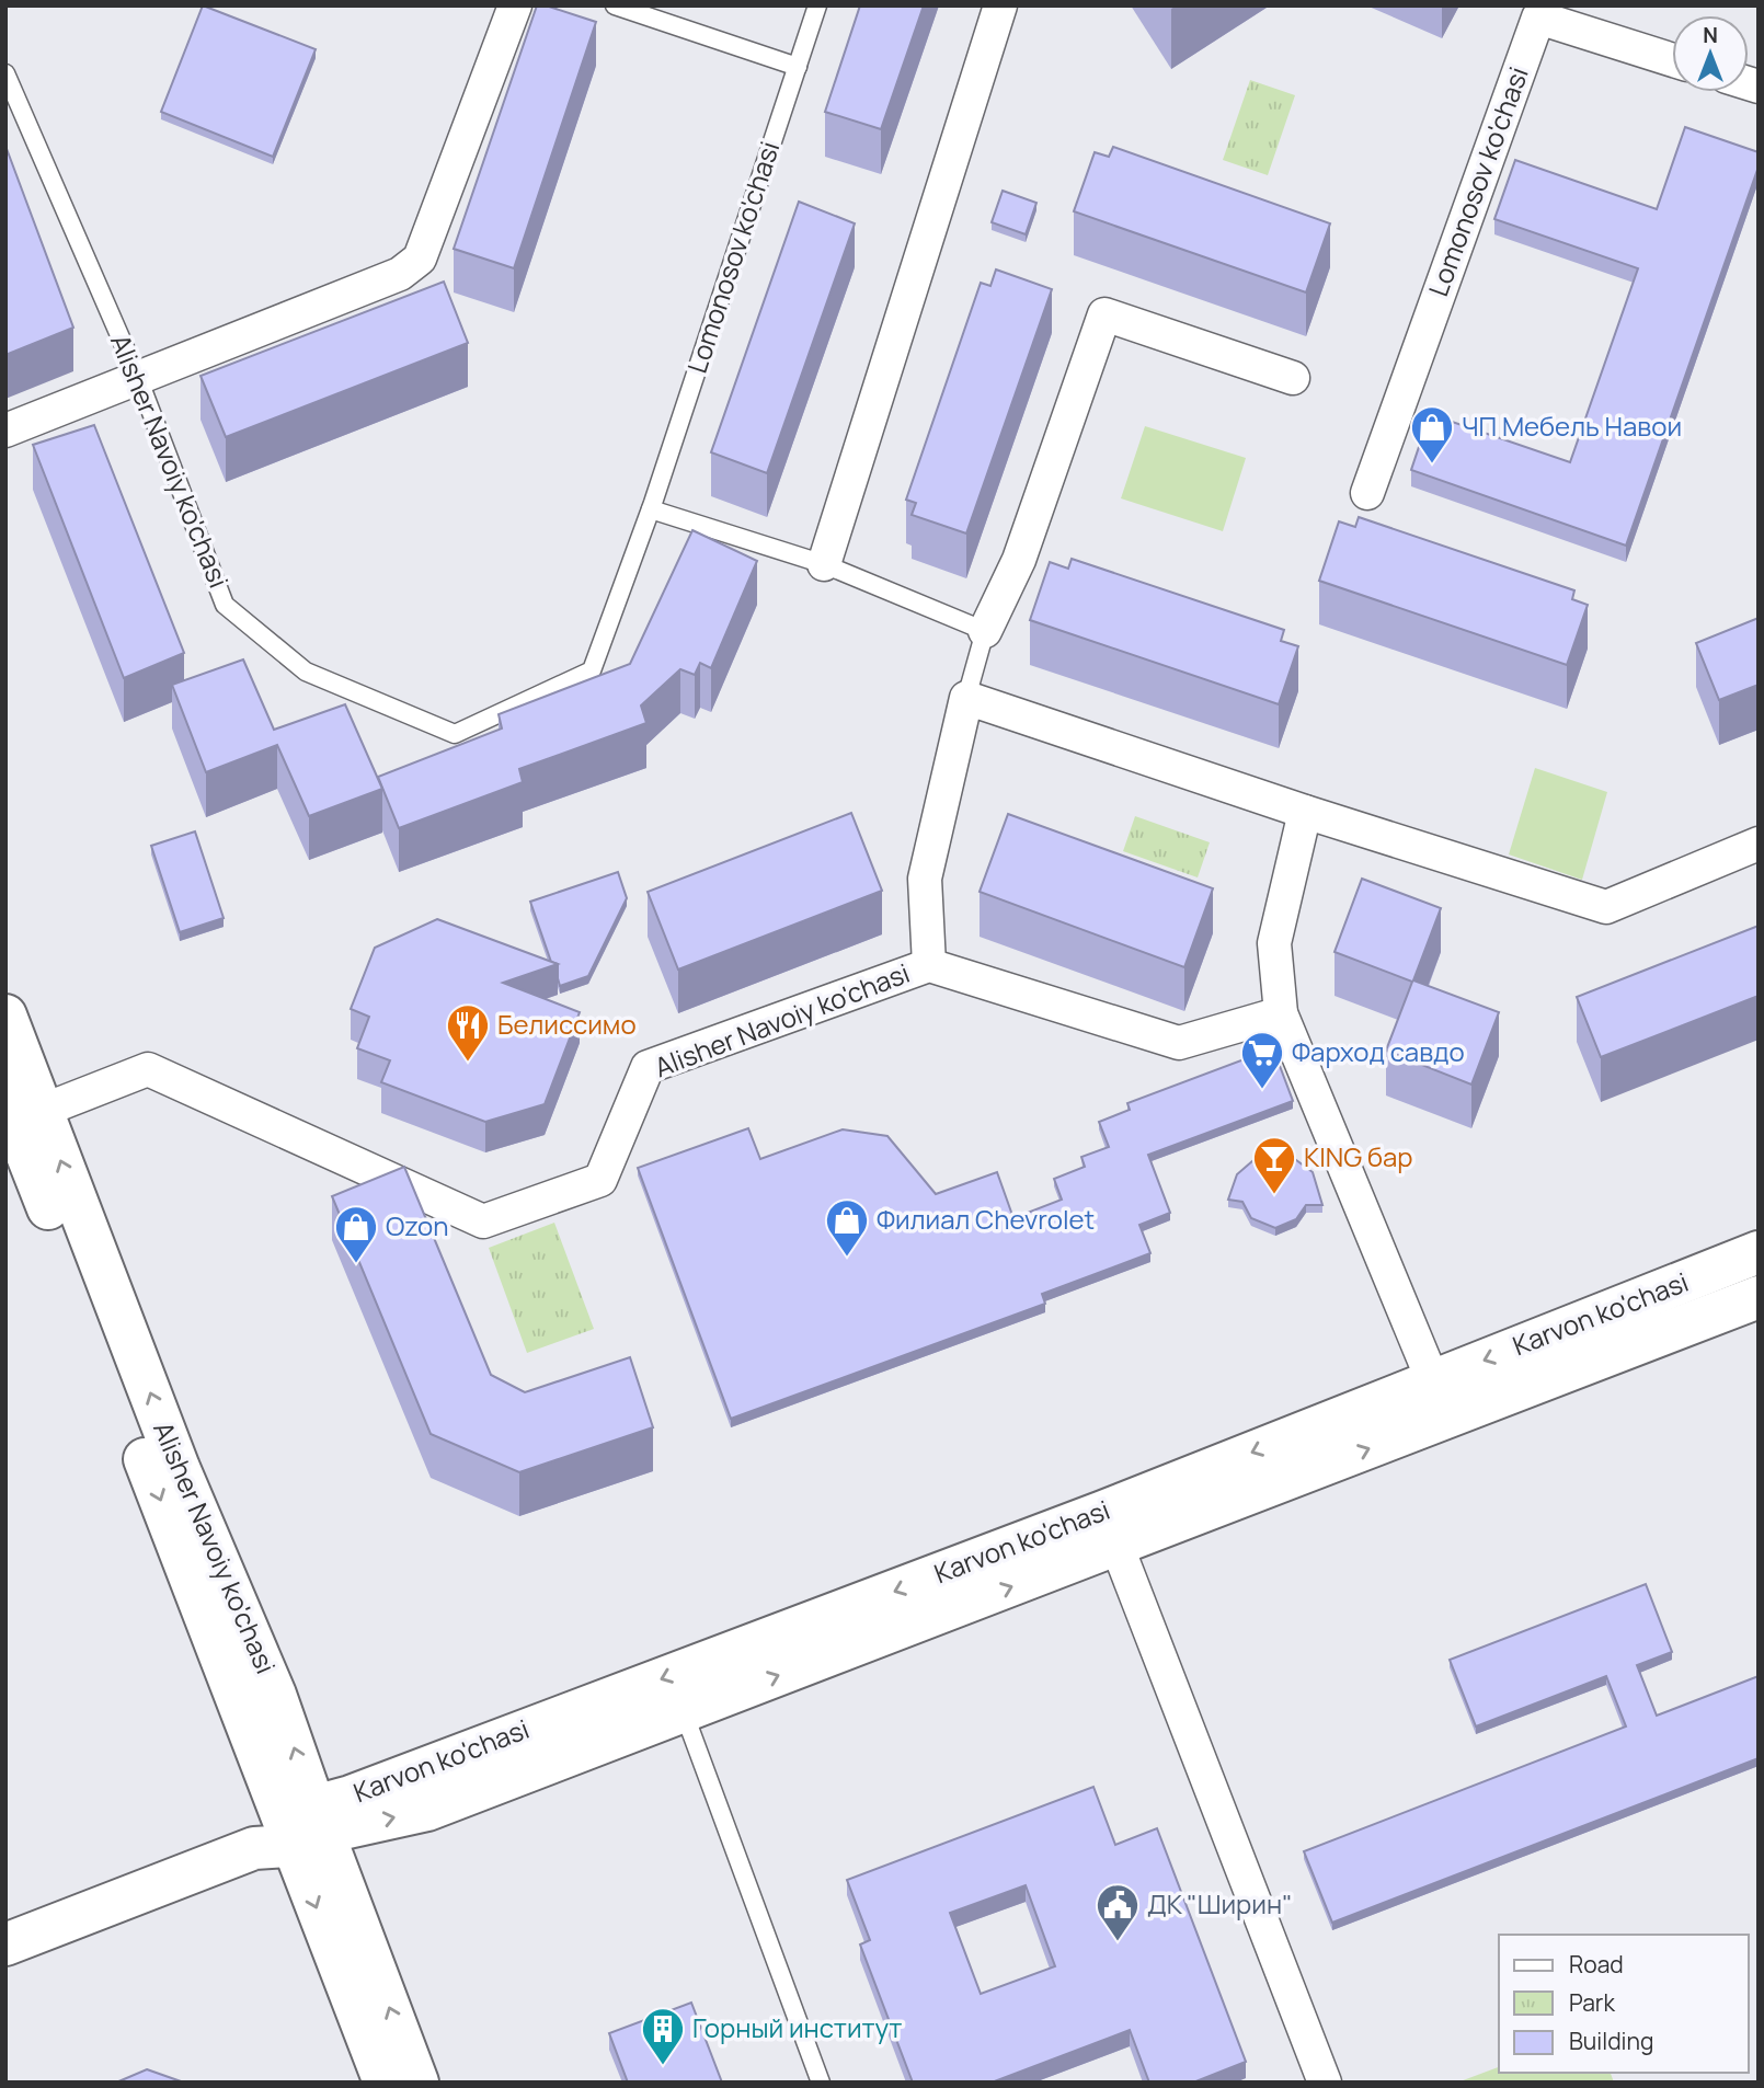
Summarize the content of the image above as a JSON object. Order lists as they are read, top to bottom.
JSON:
{
  "streets": {
    "main road": ["Alisher Navoiy ko'chasi", "Karvon ko'chasi"],
    "street": ["Lomonosov ko'chasi"]
  },
  "crossings": [
    ["Lomonosov ko'chasi", "Alisher Navoiy ko'chasi"],
    ["Alisher Navoiy ko'chasi", "Karvon ko'chasi"]
  ],
  "places": {
    "shop": ["ЧП Мебель Навои", "Филиал Chevrolet", "Ozon"],
    "restaurant": ["Белиссимо"],
    "supermarket": ["Фарход савдо"],
    "bar": ["KING бар"],
    "public building": ["ДК \"Ширин\""],
    "building": ["Горный институт"]
  },
  "legend": ["Road", "Park", "Building"],
  "north": "top"
}
